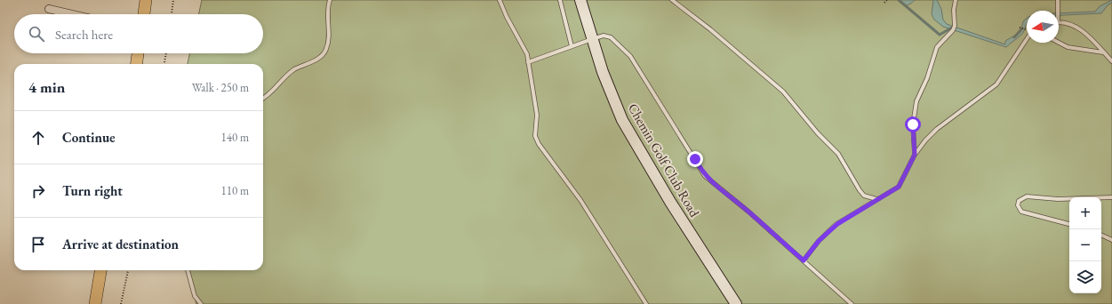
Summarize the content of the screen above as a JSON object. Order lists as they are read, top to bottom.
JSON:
{
  "streets": {
    "street": ["Chemin Golf Club Road"]
  },
  "north": "left",
  "page": {
    "search": "Search here",
    "heading": ["4 min", "Walk · 250 m"],
    "list": [
      ["Continue", "140 m"],
      ["Turn right", "110 m"],
      "Arrive at destination"
    ],
    "map_buttons": ["+", "−"]
  }
}
